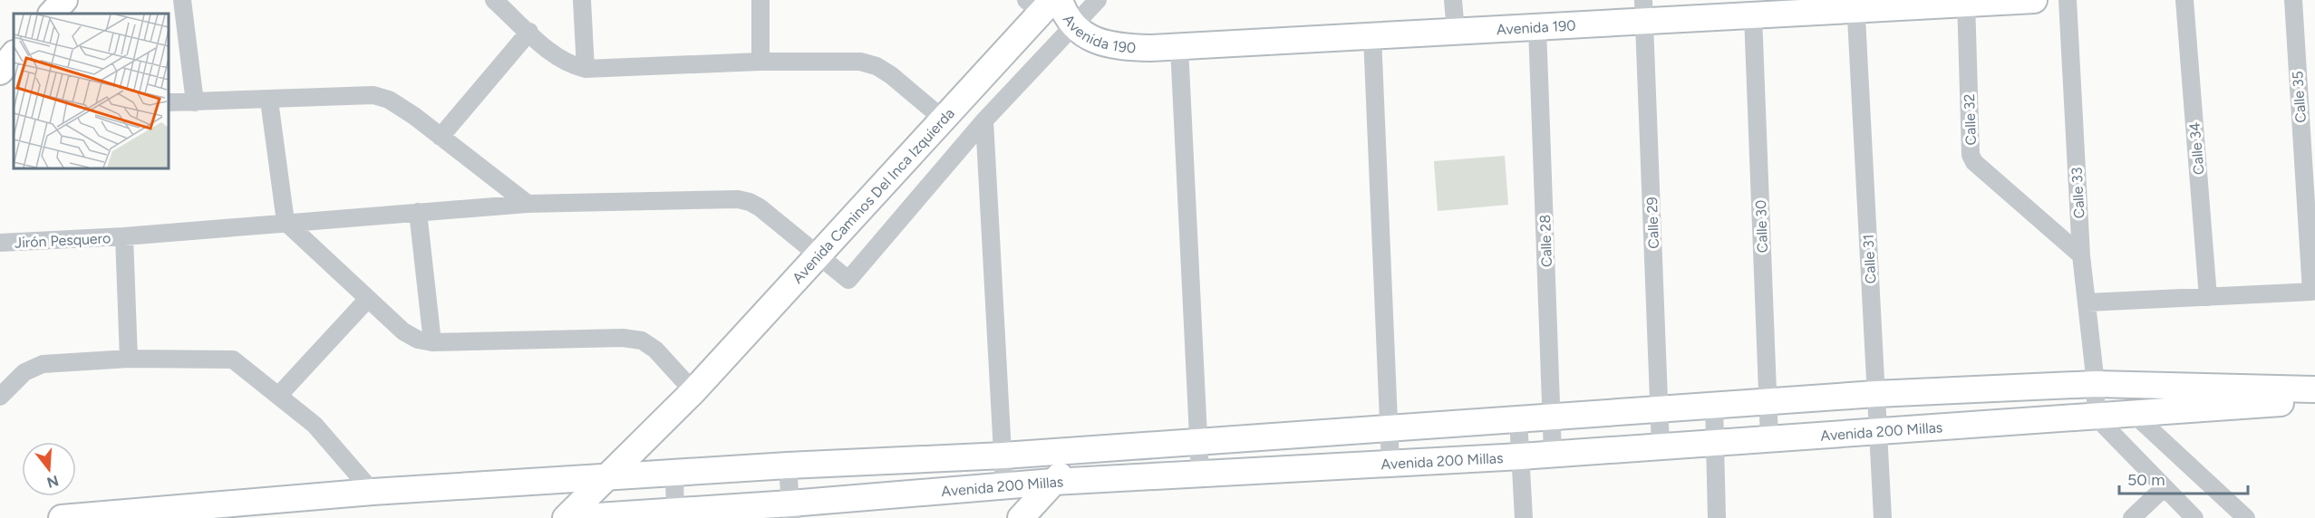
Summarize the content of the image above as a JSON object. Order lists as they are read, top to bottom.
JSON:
{
  "streets": {
    "main road": ["Avenida 190", "Avenida Caminos Del Inca Izquierda", "Avenida 200 Millas"],
    "street": [
      "Calle 35",
      "Calle 32",
      "Calle 34",
      "Calle 33",
      "Calle 29",
      "Calle 30",
      "Jirón Pesquero",
      "Calle 28",
      "Calle 31"
    ]
  },
  "crossings": [
    ["Avenida 190", "Calle 32"],
    ["Avenida 190", "Avenida Caminos Del Inca Izquierda"],
    ["Avenida 190", "Calle 29"],
    ["Avenida 190", "Calle 30"],
    ["Avenida 190", "Calle 28"],
    ["Avenida 190", "Calle 31"],
    ["Calle 35", "Calle 34"],
    ["Calle 32", "Calle 33"],
    ["Calle 33", "Avenida 200 Millas"],
    ["Avenida Caminos Del Inca Izquierda", "Jirón Pesquero"],
    ["Avenida Caminos Del Inca Izquierda", "Avenida 200 Millas"],
    ["Calle 29", "Avenida 200 Millas"],
    ["Calle 30", "Avenida 200 Millas"],
    ["Calle 28", "Avenida 200 Millas"],
    ["Calle 31", "Avenida 200 Millas"]
  ],
  "scale_bar": "50 m",
  "north": "bottom"
}
